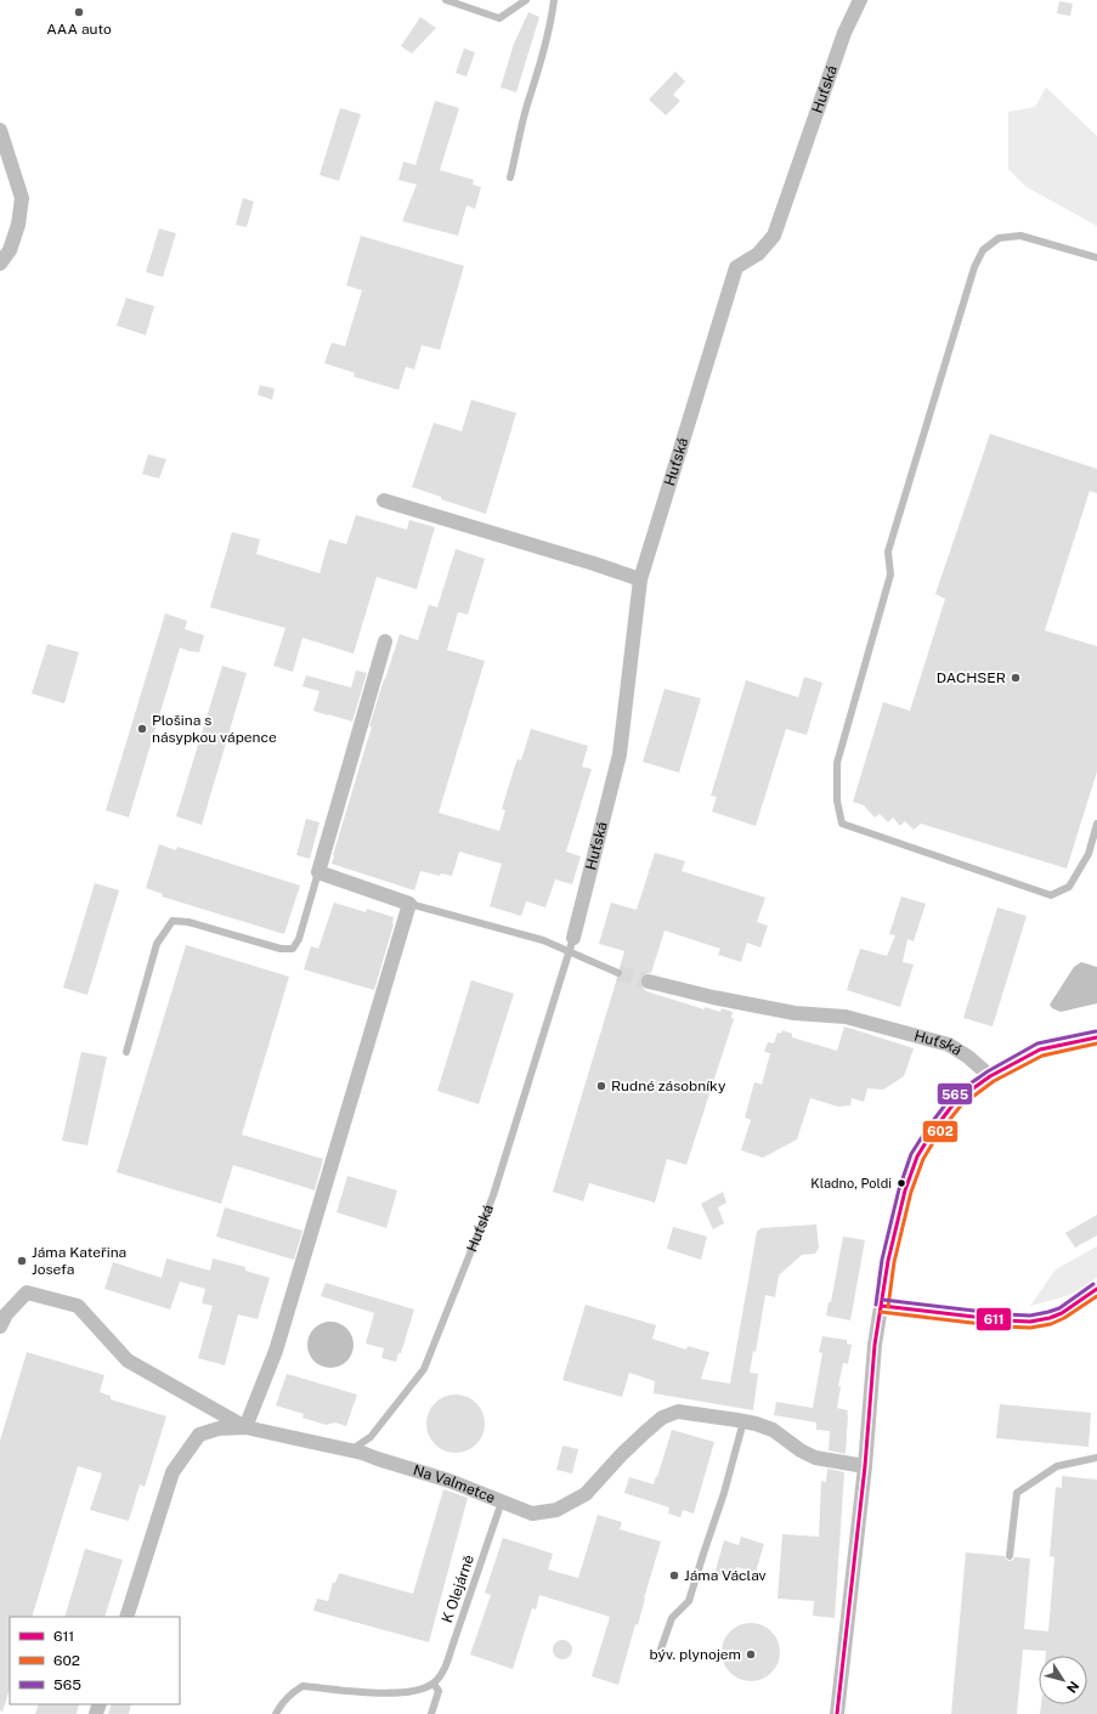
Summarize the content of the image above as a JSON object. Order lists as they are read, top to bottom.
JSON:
{
  "streets": {
    "street": ["Huťská", "Na Valmetce"],
    "lane": ["K Olejárně"]
  },
  "crossings": [
    ["Huťská", "Na Valmetce"],
    ["Na Valmetce", "K Olejárně"]
  ],
  "places": [
    "AAA auto",
    "DACHSER",
    "Plošina s násypkou vápence",
    "Rudné zásobníky",
    "Kladno, Poldi",
    "Jáma Kateřina Josefa",
    "Jáma Václav",
    "býv. plynojem"
  ],
  "lines": ["transit line 565", "transit line 611", "transit line 602"],
  "legend": ["611", "602", "565"],
  "north": "bottom right"
}
